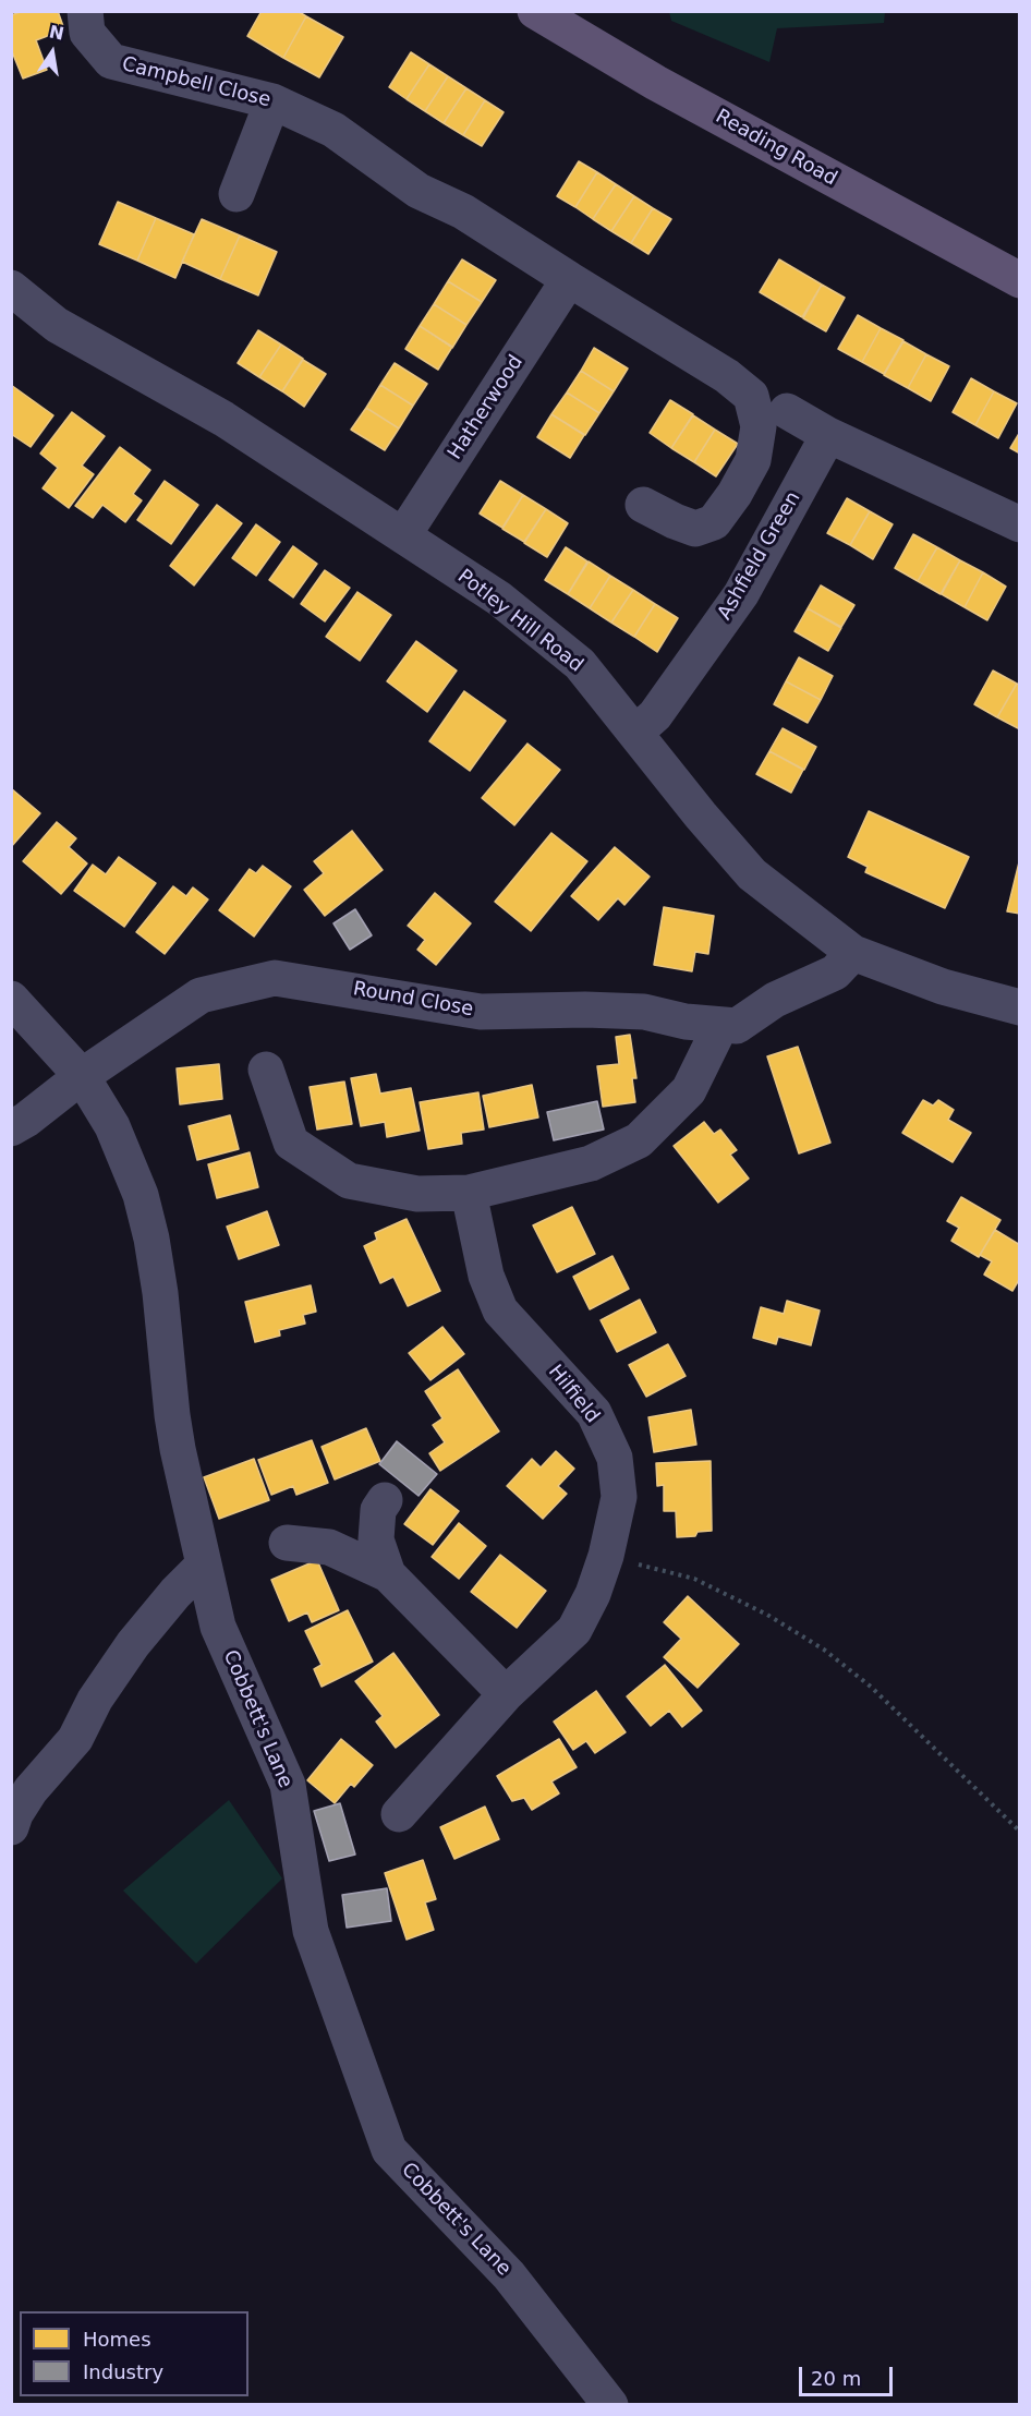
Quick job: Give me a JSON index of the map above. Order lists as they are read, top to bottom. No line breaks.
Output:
{"streets":{"main road":["Reading Road"],"street":["Campbell Close","Hatherwood","Ashfield Green","Potley Hill Road","Round Close","Hilfield","Cobbett's Lane"]},"crossings":[["Campbell Close","Hatherwood"],["Hatherwood","Potley Hill Road"],["Ashfield Green","Potley Hill Road"],["Potley Hill Road","Round Close"],["Round Close","Cobbett's Lane"]],"legend":["Homes","Industry"],"scale_bar":"20 m","north":"top"}
